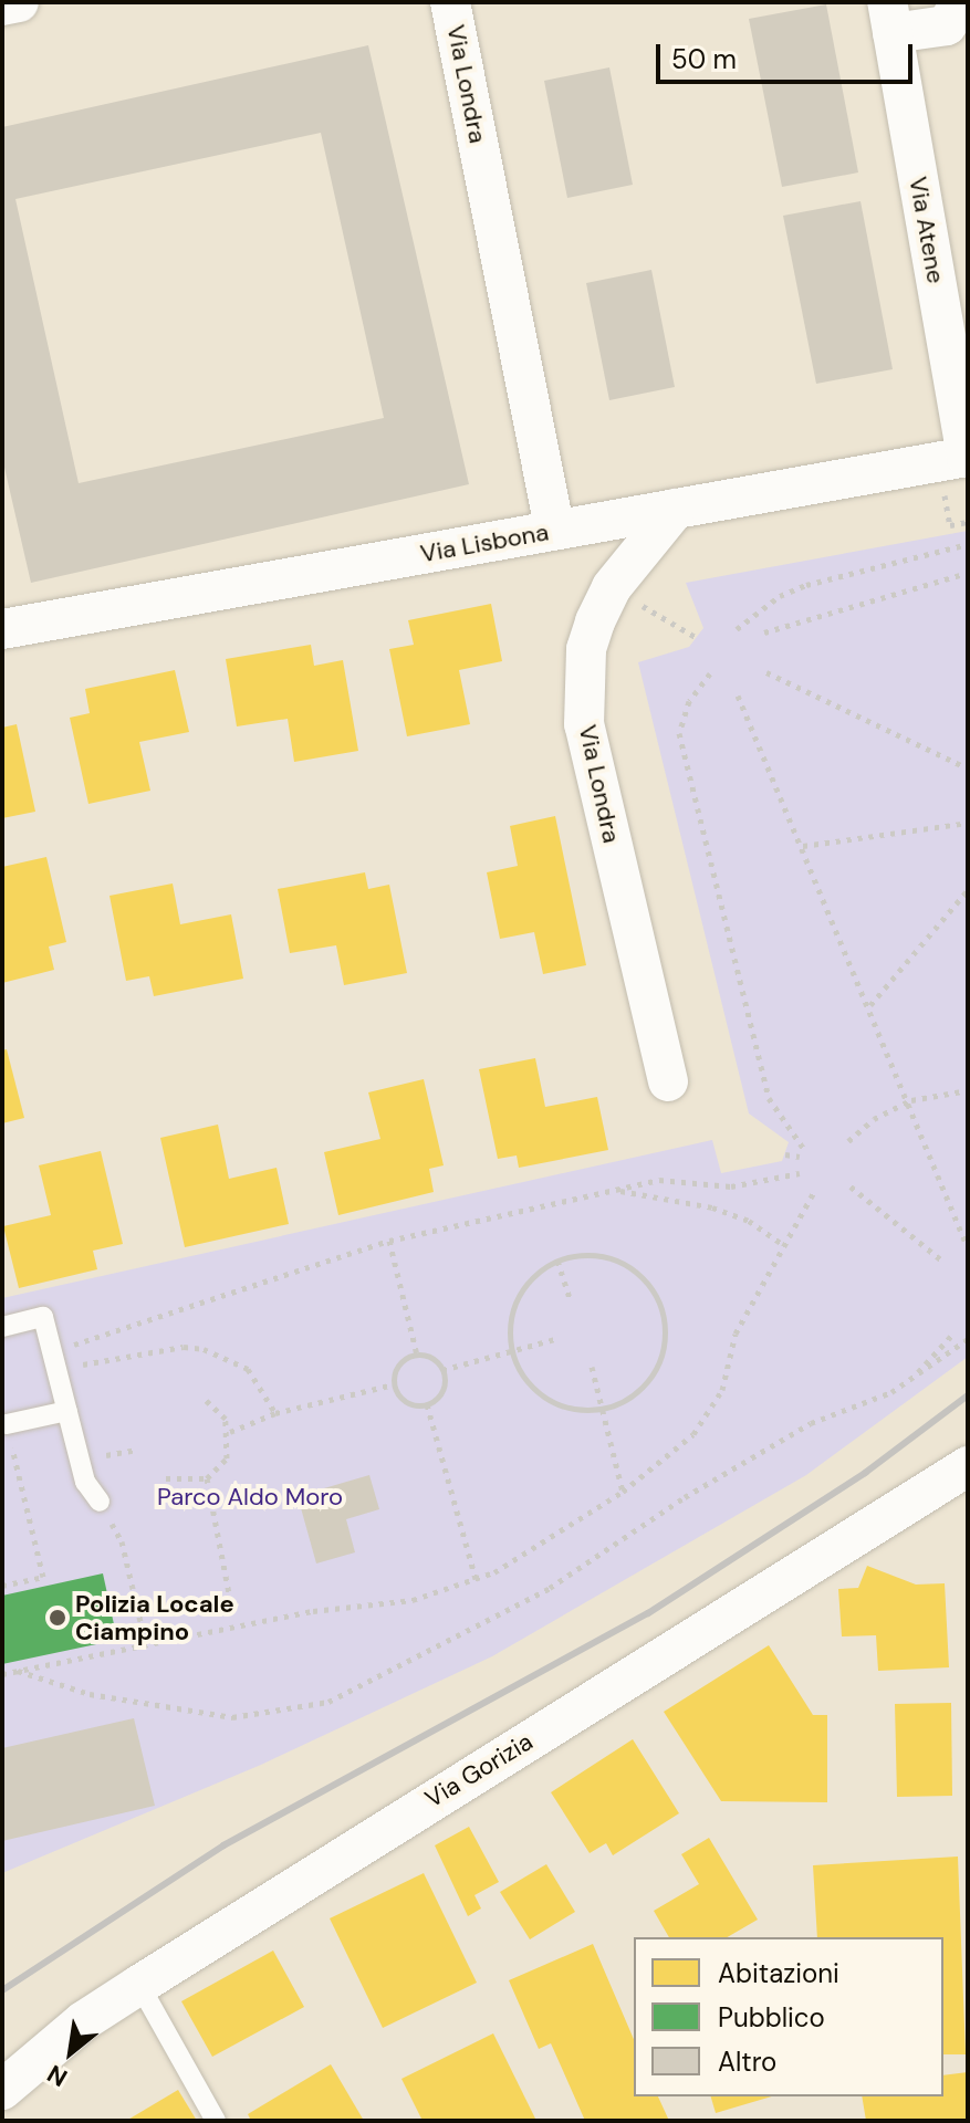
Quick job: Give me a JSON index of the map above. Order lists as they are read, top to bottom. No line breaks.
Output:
{"streets":{"street":["Via Londra","Via Atene","Via Lisbona","Via Gorizia"]},"crossings":[["Via Londra","Via Lisbona"],["Via Atene","Via Lisbona"]],"parks":["Parco Aldo Moro"],"places":["Polizia Locale Ciampino"],"legend":["Abitazioni","Pubblico","Altro"],"scale_bar":"50 m","north":"bottom left"}
